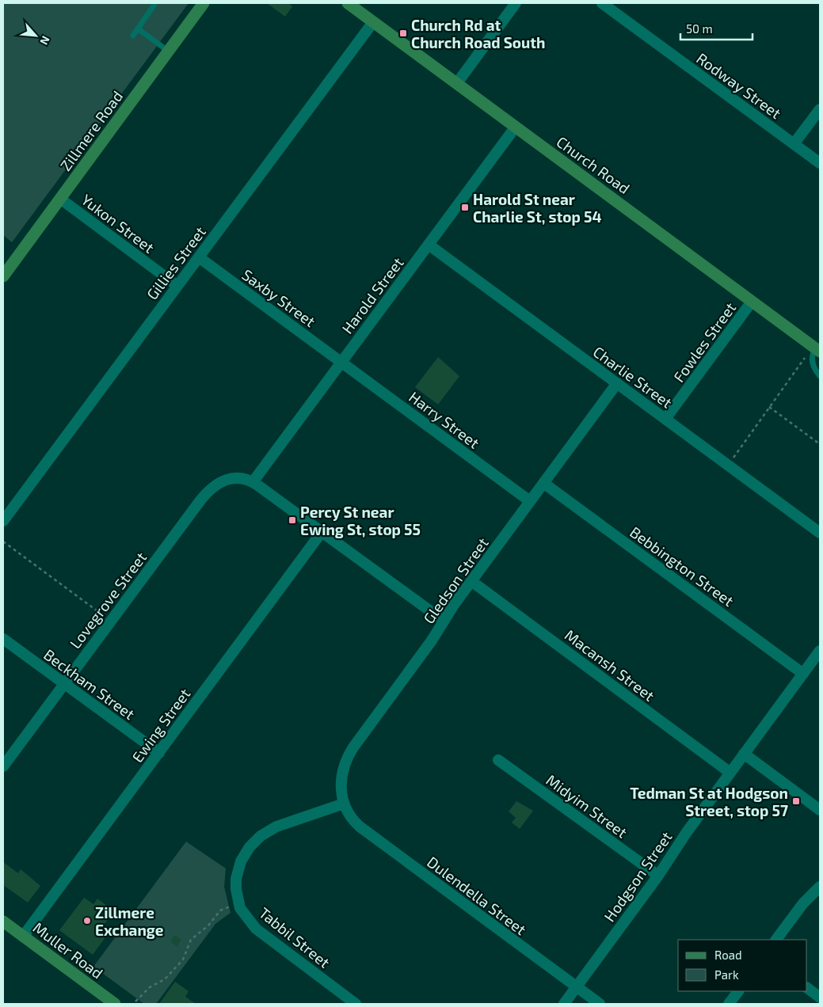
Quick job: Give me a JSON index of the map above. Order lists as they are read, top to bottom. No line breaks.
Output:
{"streets":{"street":["Rodway Street","Zillmere Road","Church Road","Yukon Street","Gillies Street","Harold Street","Saxby Street","Fowles Street","Charlie Street","Harry Street","Bebbington Street","Gledson Street","Lovegrove Street","Macansh Street","Beckham Street","Ewing Street","Midyim Street","Hodgson Street","Dulendella Street","Tabbil Street","Muller Road"]},"crossings":[["Zillmere Road","Yukon Street"],["Church Road","Gillies Street"],["Church Road","Harold Street"],["Church Road","Fowles Street"],["Yukon Street","Gillies Street"],["Gillies Street","Saxby Street"],["Harold Street","Saxby Street"],["Harold Street","Charlie Street"],["Harold Street","Harry Street"],["Harold Street","Lovegrove Street"],["Saxby Street","Harry Street"],["Fowles Street","Charlie Street"],["Charlie Street","Gledson Street"],["Harry Street","Gledson Street"],["Bebbington Street","Gledson Street"],["Bebbington Street","Hodgson Street"],["Gledson Street","Macansh Street"],["Gledson Street","Dulendella Street"],["Gledson Street","Tabbil Street"],["Lovegrove Street","Beckham Street"],["Macansh Street","Hodgson Street"],["Beckham Street","Ewing Street"],["Ewing Street","Muller Road"],["Midyim Street","Hodgson Street"],["Hodgson Street","Dulendella Street"],["Dulendella Street","Tabbil Street"]],"places":{"transit":["Church Rd at Church Road South","Harold St near Charlie St, stop 54","Percy St near Ewing St, stop 55","Tedman St at Hodgson Street, stop 57"],"other":["Zillmere Exchange"]},"legend":["Road","Park"],"scale_bar":"50 m","north":"bottom right"}
